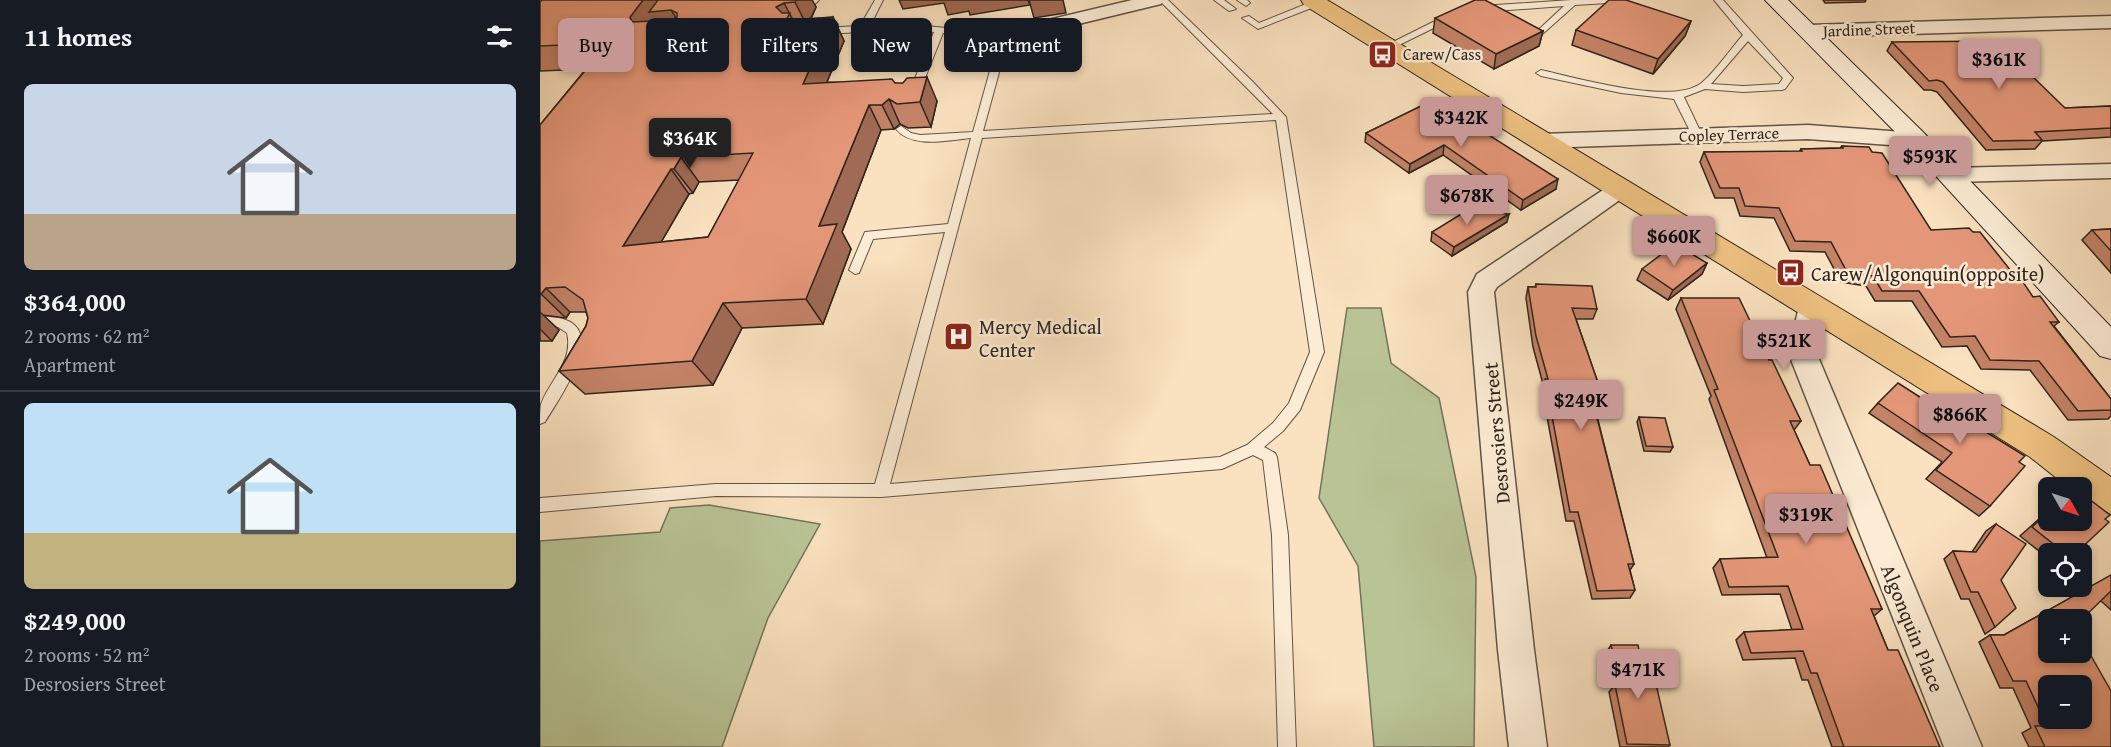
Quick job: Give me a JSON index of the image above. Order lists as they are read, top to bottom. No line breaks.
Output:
{"streets":{"street":["Jardine Street","Copley Terrace","Desrosiers Street","Algonquin Place"]},"places":{"bus stop":["Carew/Cass","Carew/Algonquin(opposite)"],"hospital":["Mercy Medical Center"]},"north":"bottom right","page":{"heading":"11 homes","chip":["Buy","Rent","Filters","New","Apartment"],"price":["$361K","$342K","$364K","$593K","$678K","$660K","$521K","$249K","$866K","$319K","$471K"],"list":[{"name":"$364,000","note":"2 rooms · 62 m² · Apartment"},{"name":"$249,000","note":"2 rooms · 52 m² · Desrosiers Street"}],"map_buttons":["+","−"]}}
